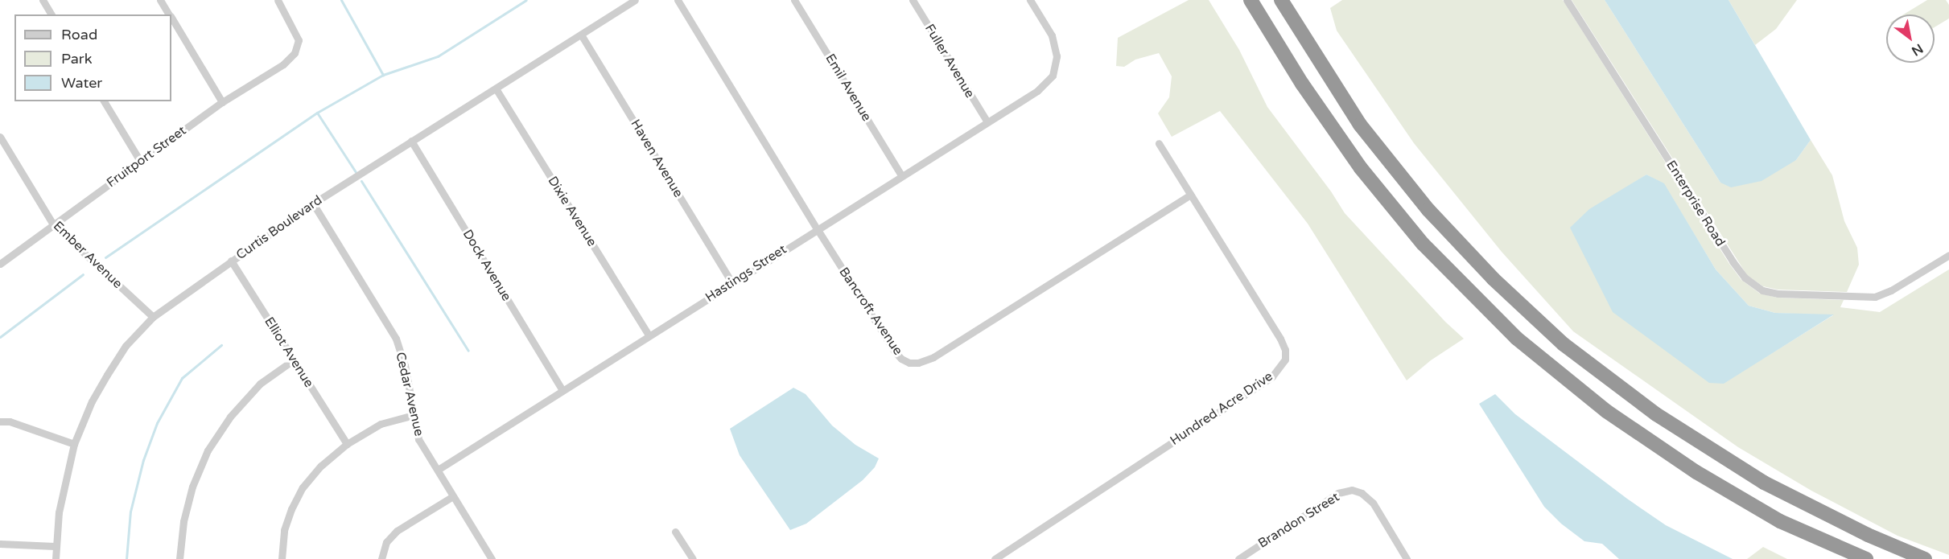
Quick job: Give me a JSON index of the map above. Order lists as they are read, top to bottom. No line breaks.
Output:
{"streets":{"street":["Fuller Avenue","Emil Avenue","Fruitport Street","Haven Avenue","Enterprise Road","Dixie Avenue","Curtis Boulevard","Ember Avenue","Dock Avenue","Hastings Street","Bancroft Avenue","Elliot Avenue","Cedar Avenue","Hundred Acre Drive","Brandon Street"]},"crossings":[["Fuller Avenue","Hastings Street"],["Emil Avenue","Hastings Street"],["Fruitport Street","Ember Avenue"],["Haven Avenue","Curtis Boulevard"],["Haven Avenue","Hastings Street"],["Dixie Avenue","Curtis Boulevard"],["Dixie Avenue","Hastings Street"],["Curtis Boulevard","Ember Avenue"],["Curtis Boulevard","Dock Avenue"],["Curtis Boulevard","Elliot Avenue"],["Curtis Boulevard","Cedar Avenue"],["Dock Avenue","Hastings Street"],["Hastings Street","Bancroft Avenue"],["Hastings Street","Cedar Avenue"],["Bancroft Avenue","Hundred Acre Drive"]],"legend":["Road","Park","Water"],"north":"bottom right"}
